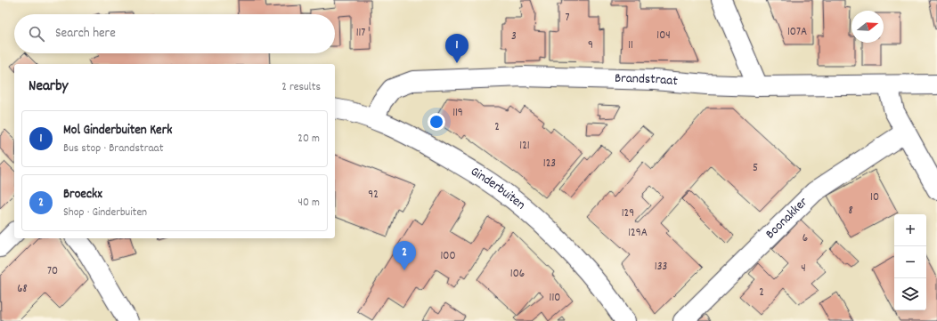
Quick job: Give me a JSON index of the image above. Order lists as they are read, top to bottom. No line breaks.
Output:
{"streets":{"street":["Brandstraat","Ginderbuiten","Boonakker"]},"crossings":[["Brandstraat","Ginderbuiten"]],"house_numbers":["7","107A","117","104","3","9","11","119","2","121","123","5","92","10","8","129","129A","6","100","133","4","70","106","68","2","110"],"north":"right","page":{"search":"Search here","pins":["1","2"],"heading":["Nearby","2 results"],"list":[{"mark":"1","name":"Mol Ginderbuiten Kerk","note":"Bus stop · Brandstraat","value":"20 m"},{"mark":"2","name":"Broeckx","note":"Shop · Ginderbuiten","value":"40 m"}],"map_buttons":["+","−"]}}
